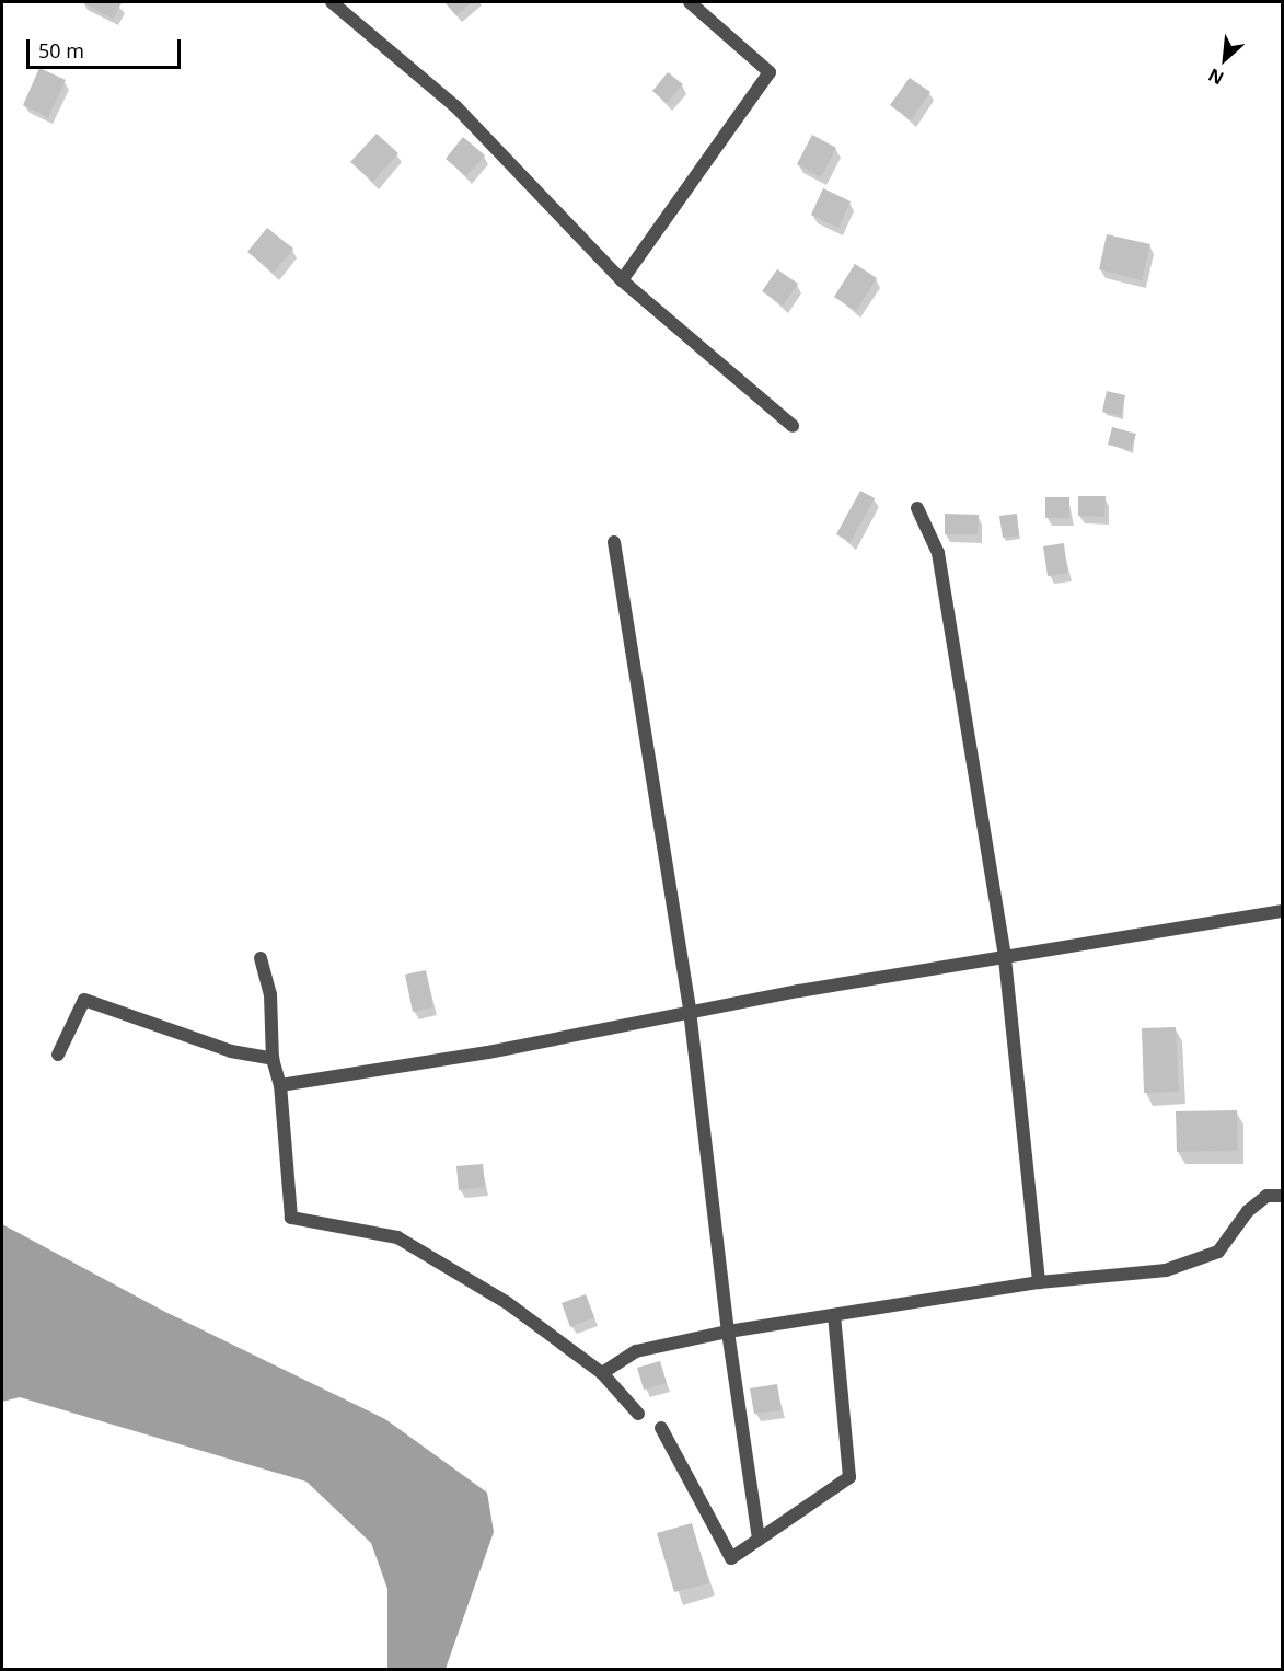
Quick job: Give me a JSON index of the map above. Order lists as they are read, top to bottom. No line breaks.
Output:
{"scale_bar":"50 m","north":"bottom left"}
